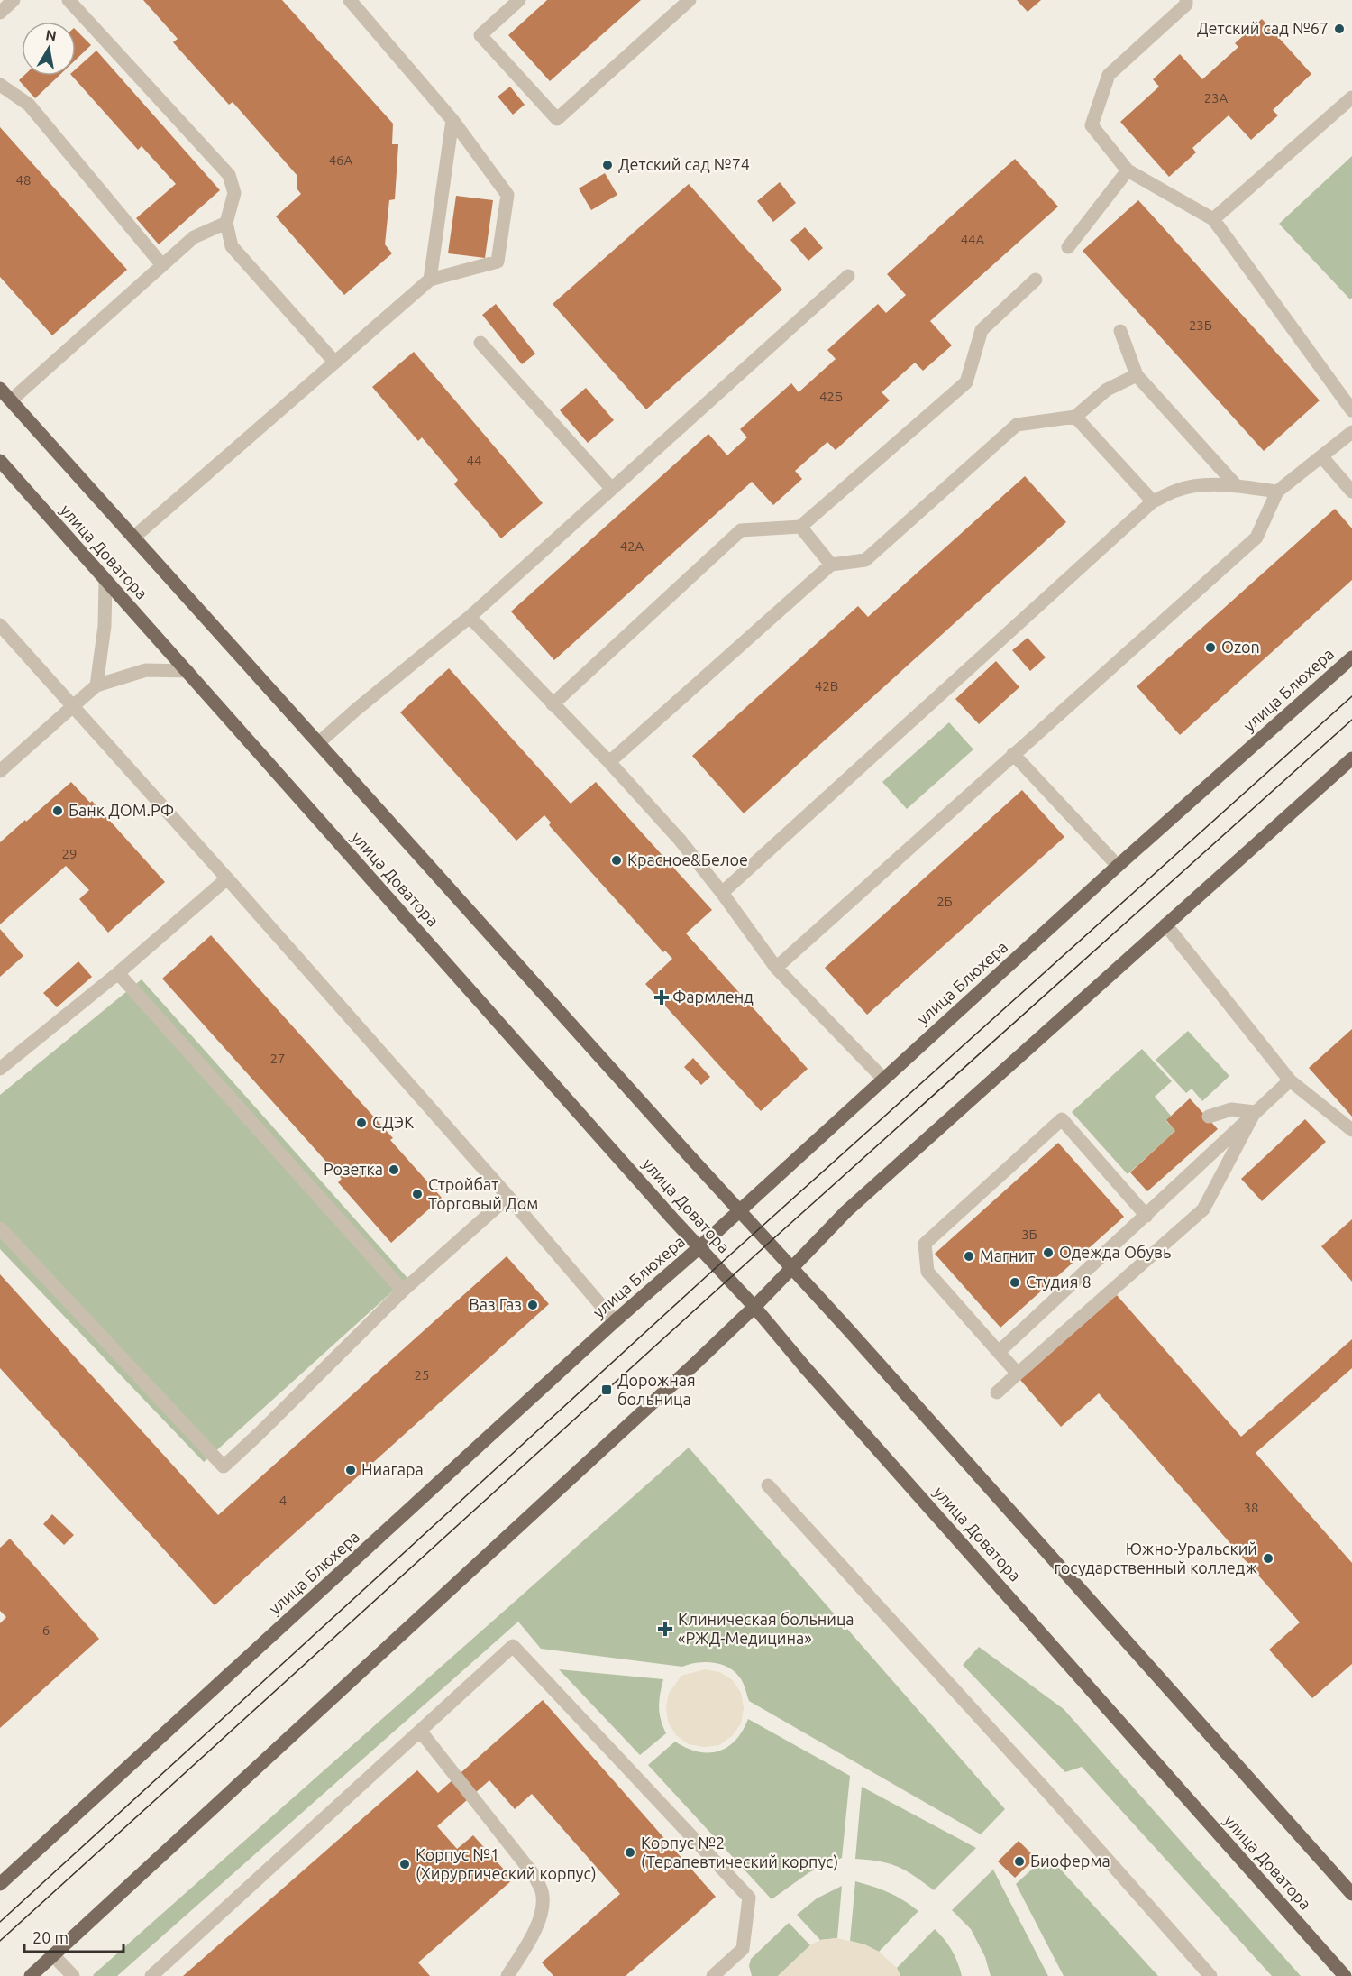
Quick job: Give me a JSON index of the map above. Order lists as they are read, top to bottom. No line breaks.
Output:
{"streets":{"main road":["улица Доватора","улица Блюхера"]},"crossings":[["улица Доватора","улица Блюхера"]],"places":{"other":["Детский сад №67","Детский сад №74","Ozon","Банк ДОМ.РФ","Красное&Белое","СДЭК","Розетка","Стройбат Торговый Дом","Одежда Обувь","Магнит","Студия 8","Ваз Газ","Ниагара","Южно-Уральский государственный колледж","Корпус №2 (Терапевтический корпус)","Биоферма","Корпус №1 (Хирургический корпус)"],"health":["Фармленд","Клиническая больница «РЖД-Медицина»"],"transit":["Дорожная больница"]},"house_numbers":["23А","46А","48","44А","23Б","42Б","44","42А","42В","29","2Б","27","3Б","25","4","38","6"],"scale_bar":"20 m","north":"top"}
